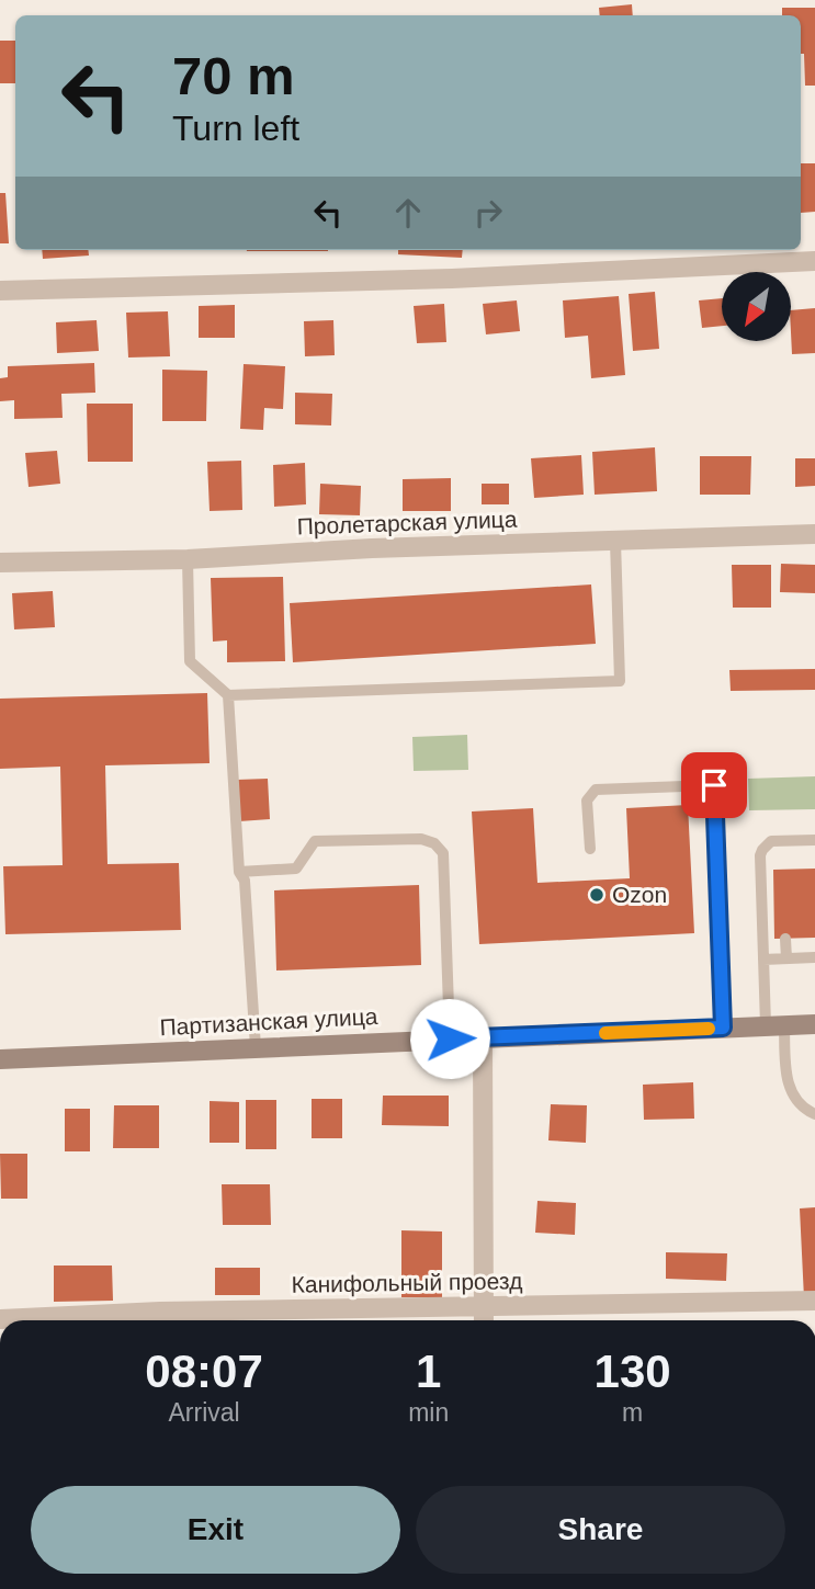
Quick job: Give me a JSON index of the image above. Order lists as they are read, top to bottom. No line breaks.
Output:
{"streets":{"main road":["Партизанская улица"],"street":["Пролетарская улица","Канифольный проезд"]},"places":["Ozon"],"north":"bottom left","page":{"turn":["70 m","Turn left"],"eta":["08:07","Arrival","1","min","130","m"],"buttons":["Exit","Share"]}}
